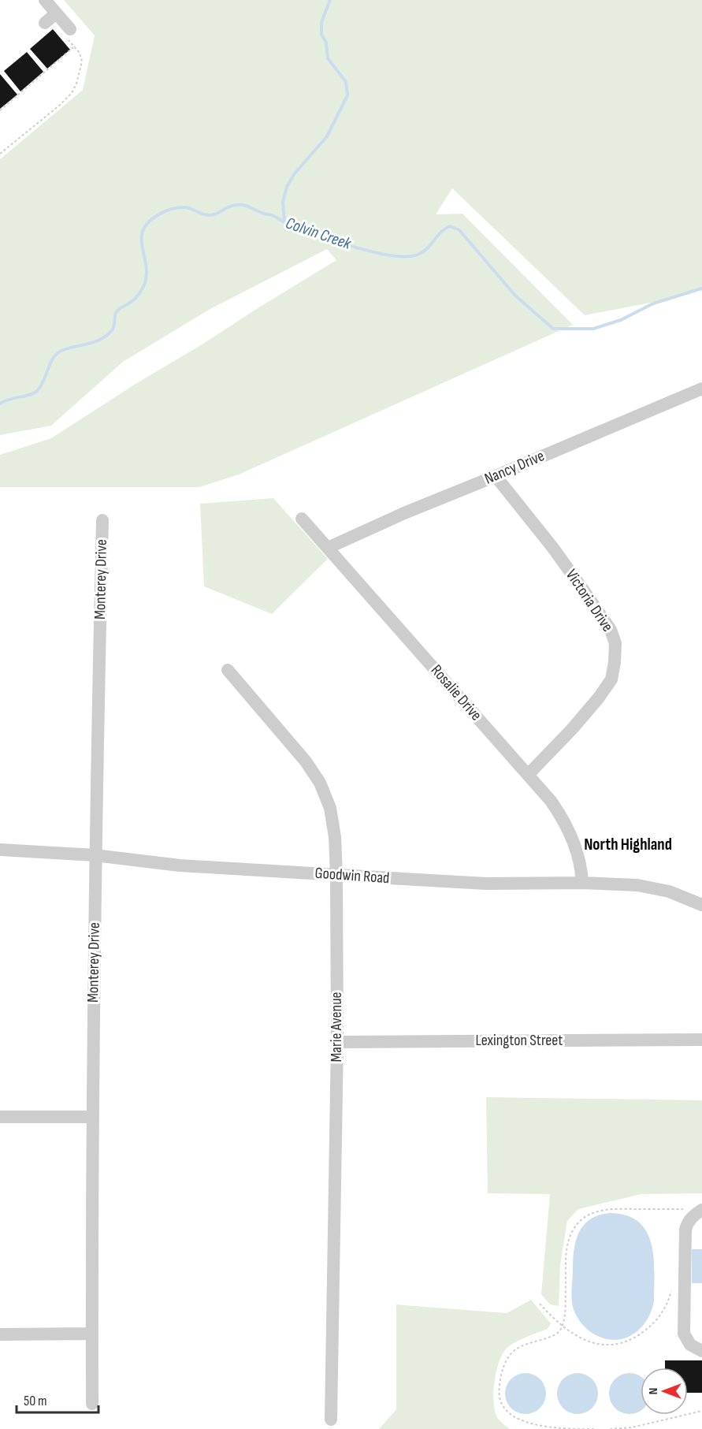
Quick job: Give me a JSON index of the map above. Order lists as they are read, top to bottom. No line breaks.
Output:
{"streets":{"street":["Nancy Drive","Monterey Drive","Victoria Drive","Rosalie Drive","Goodwin Road","Marie Avenue","Lexington Street"]},"crossings":[["Nancy Drive","Victoria Drive"],["Nancy Drive","Rosalie Drive"],["Monterey Drive","Goodwin Road"],["Victoria Drive","Rosalie Drive"],["Rosalie Drive","Goodwin Road"],["Goodwin Road","Marie Avenue"],["Marie Avenue","Lexington Street"]],"districts":["North Highland"],"water":["Colvin Creek"],"scale_bar":"50 m","north":"left"}
